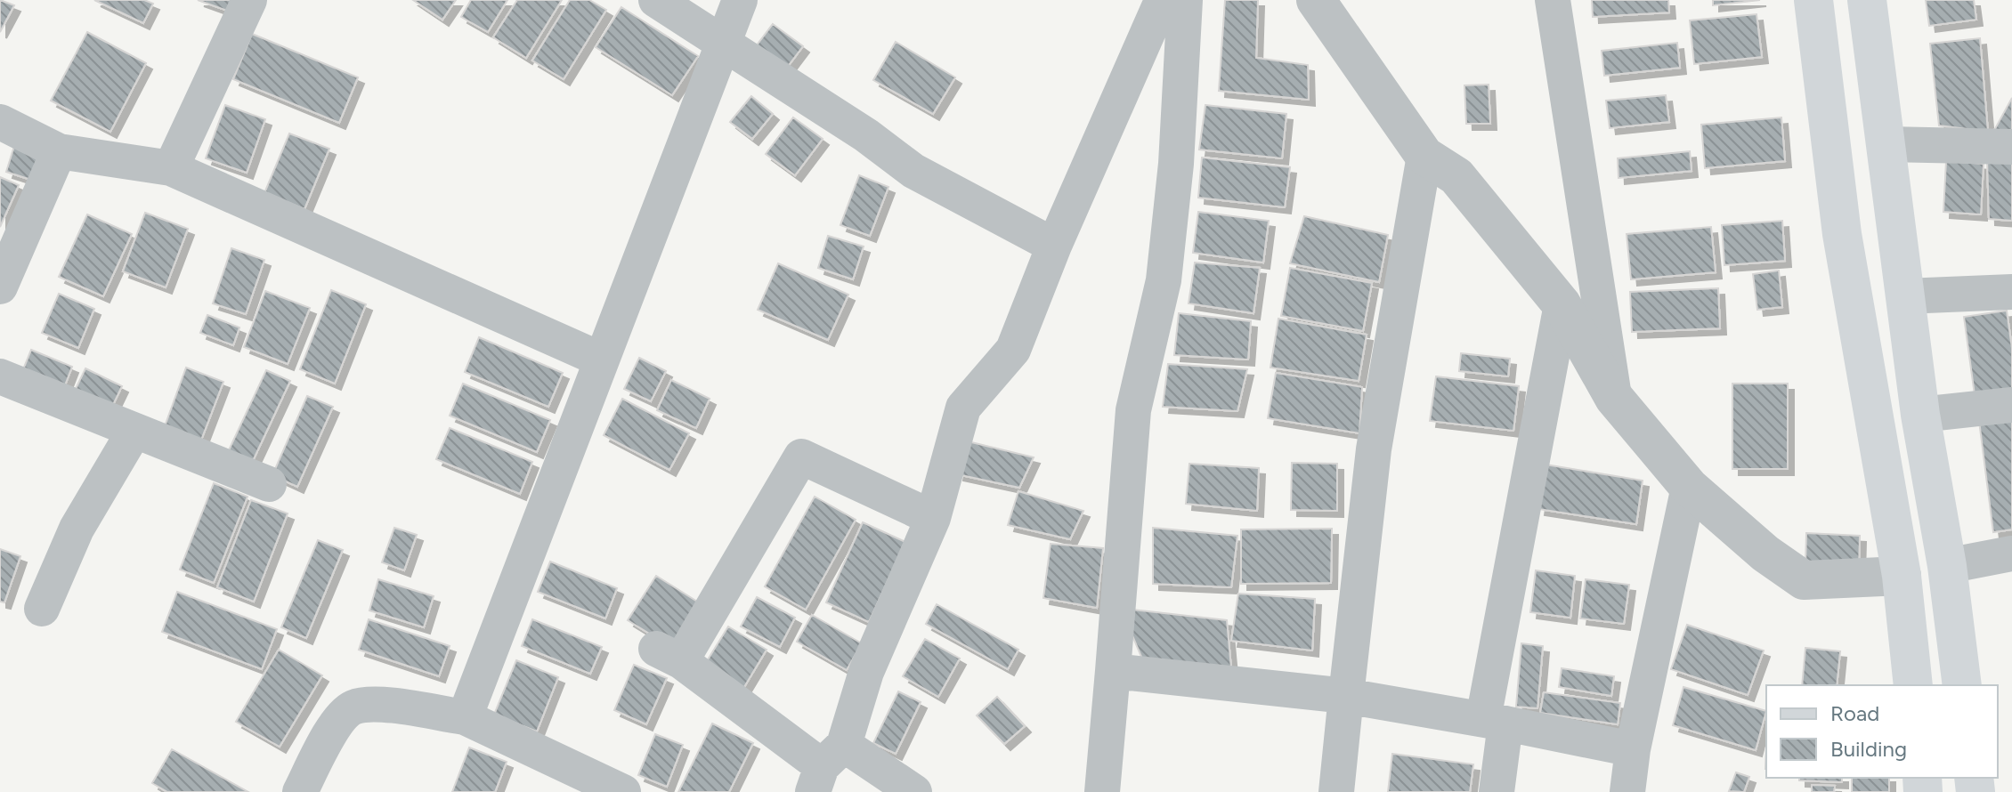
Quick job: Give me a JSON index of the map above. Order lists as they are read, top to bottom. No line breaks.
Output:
{"legend":["Road","Building"]}
